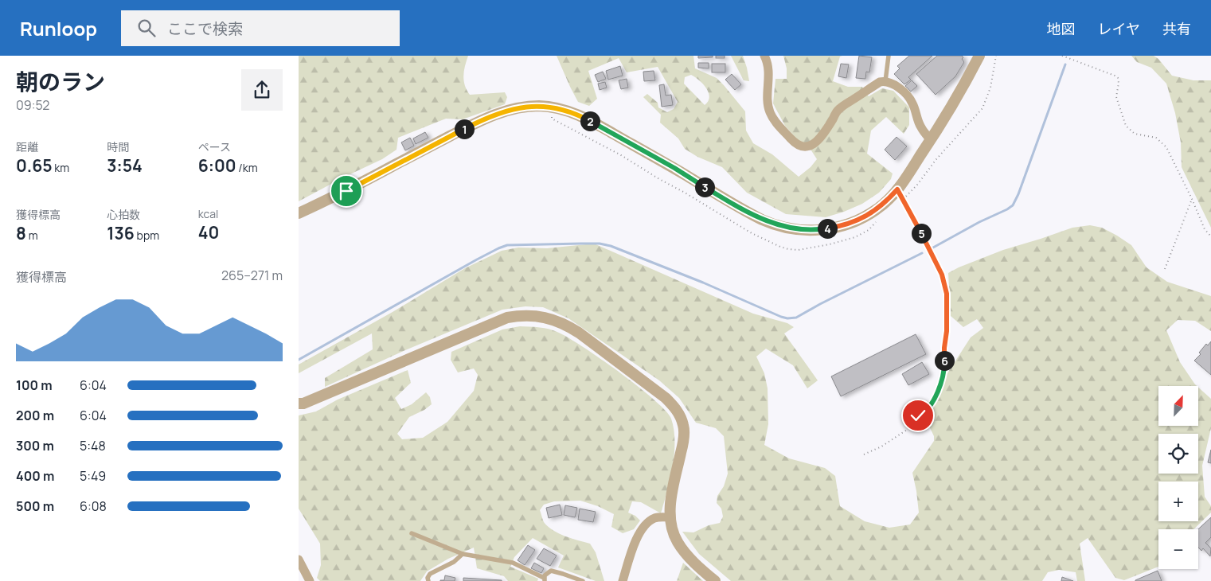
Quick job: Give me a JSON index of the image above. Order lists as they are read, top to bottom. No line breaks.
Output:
{"north":"top right","page":{"header":"Runloop","search":"ここで検索","nav":["地図","レイヤ","共有"],"heading":["朝のラン","09:52"],"pins":["2","1","3","4","5","6"],"stats":[["距離","0.65 km"],["時間","3:54"],["ペース","6:00 /km"],["獲得標高","8 m"],["心拍数","136 bpm"],["kcal","40"]],"chart":["獲得標高","265–271 m"],"list":[{"name":"100 m","note":"6:04"},{"name":"200 m","note":"6:04"},{"name":"300 m","note":"5:48"},{"name":"400 m","note":"5:49"},{"name":"500 m","note":"6:08"}],"map_buttons":["+","−"]}}
